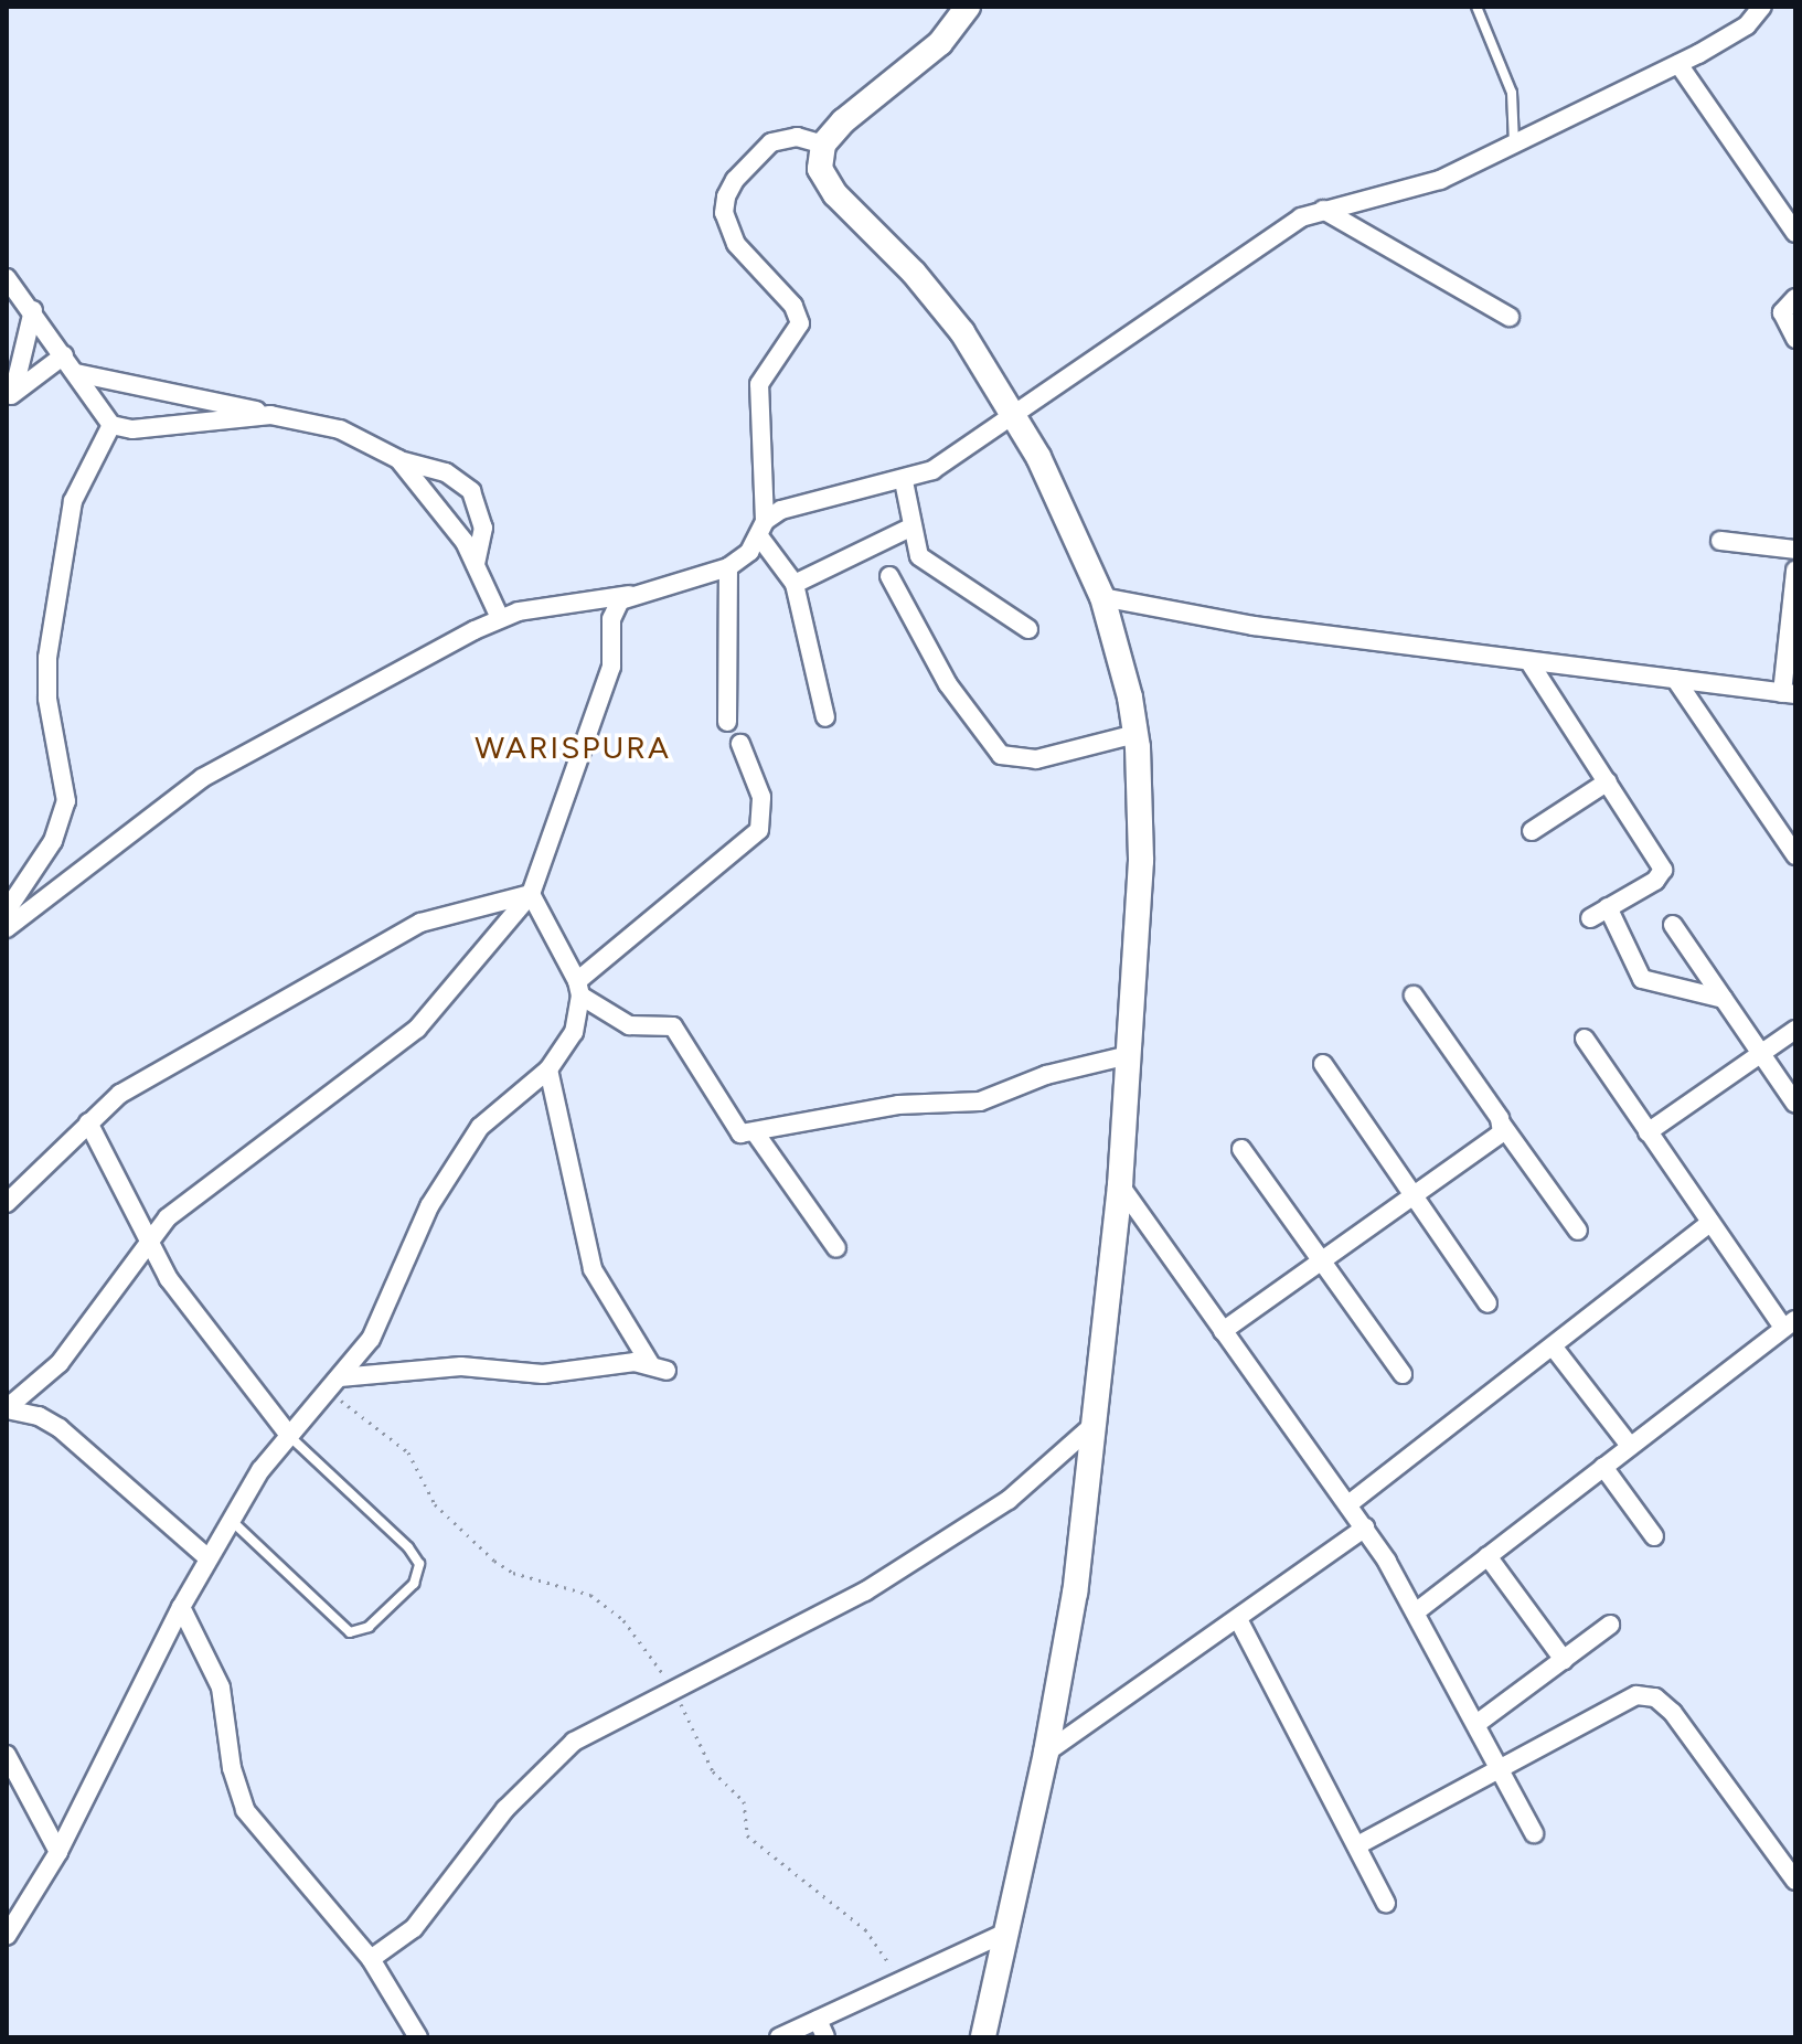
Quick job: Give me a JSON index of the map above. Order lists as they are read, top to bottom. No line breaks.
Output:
{"districts":["WARISPURA"]}
